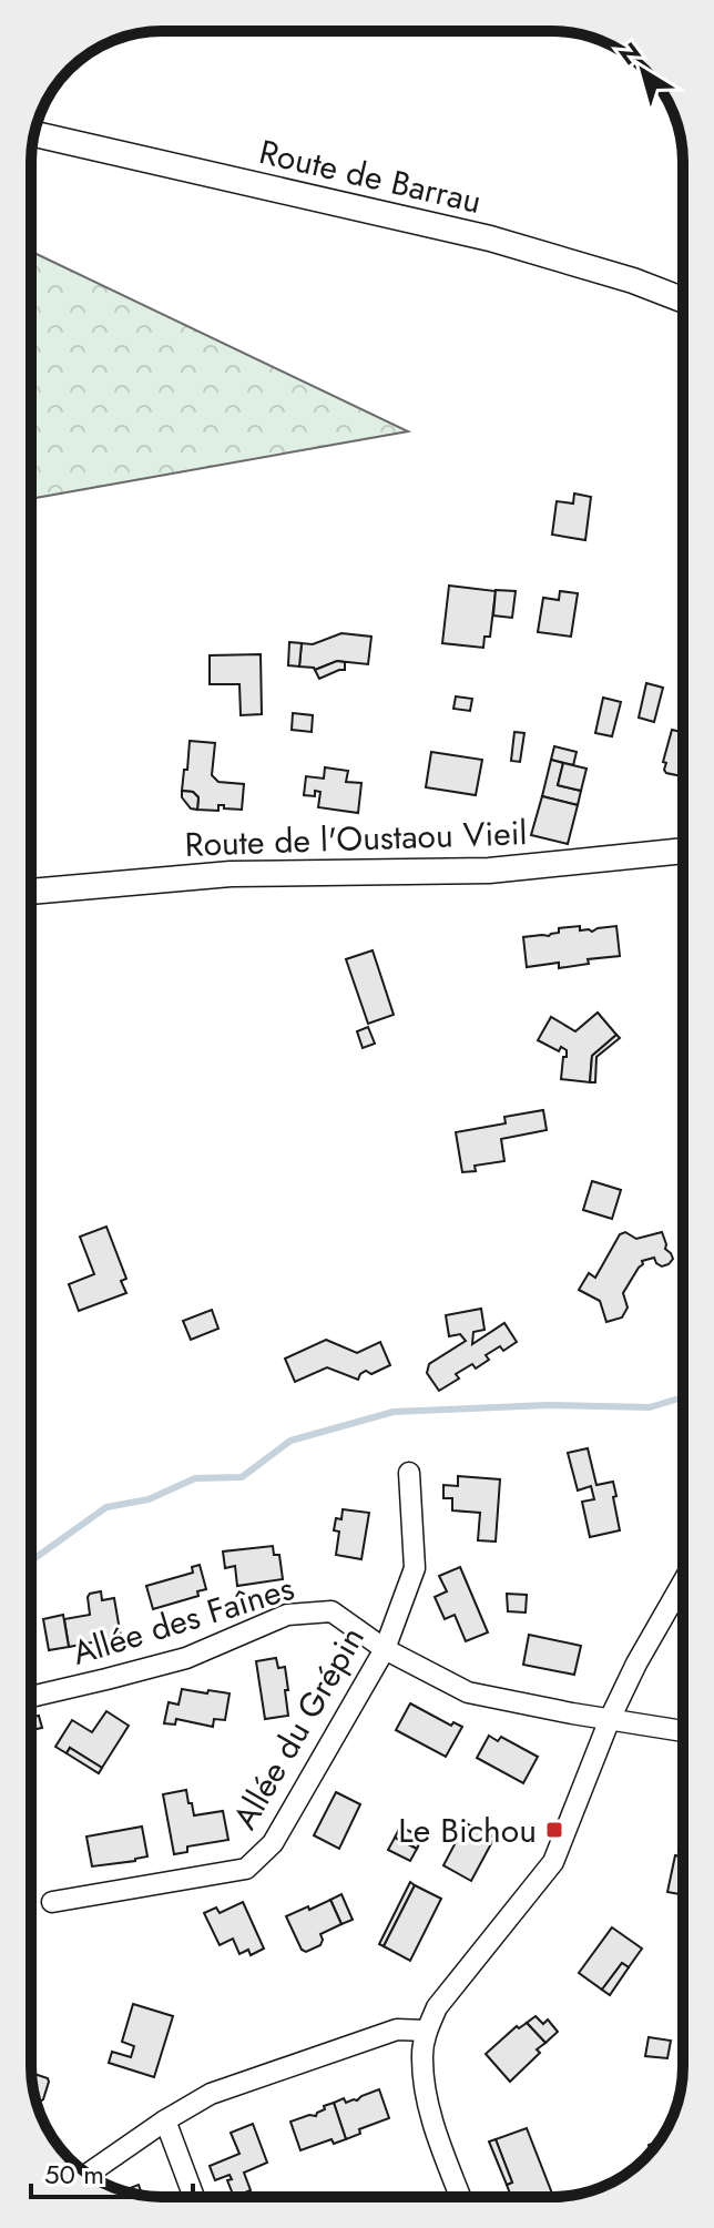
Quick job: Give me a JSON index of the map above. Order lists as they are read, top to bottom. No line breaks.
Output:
{"streets":{"street":["Route de Barrau","Route de l'Oustaou Vieil","Allée des Faînes","Allée du Grépin"]},"crossings":[["Allée des Faînes","Allée du Grépin"]],"places":{"transit":["Le Bichou"]},"scale_bar":"50 m","north":"top left"}
